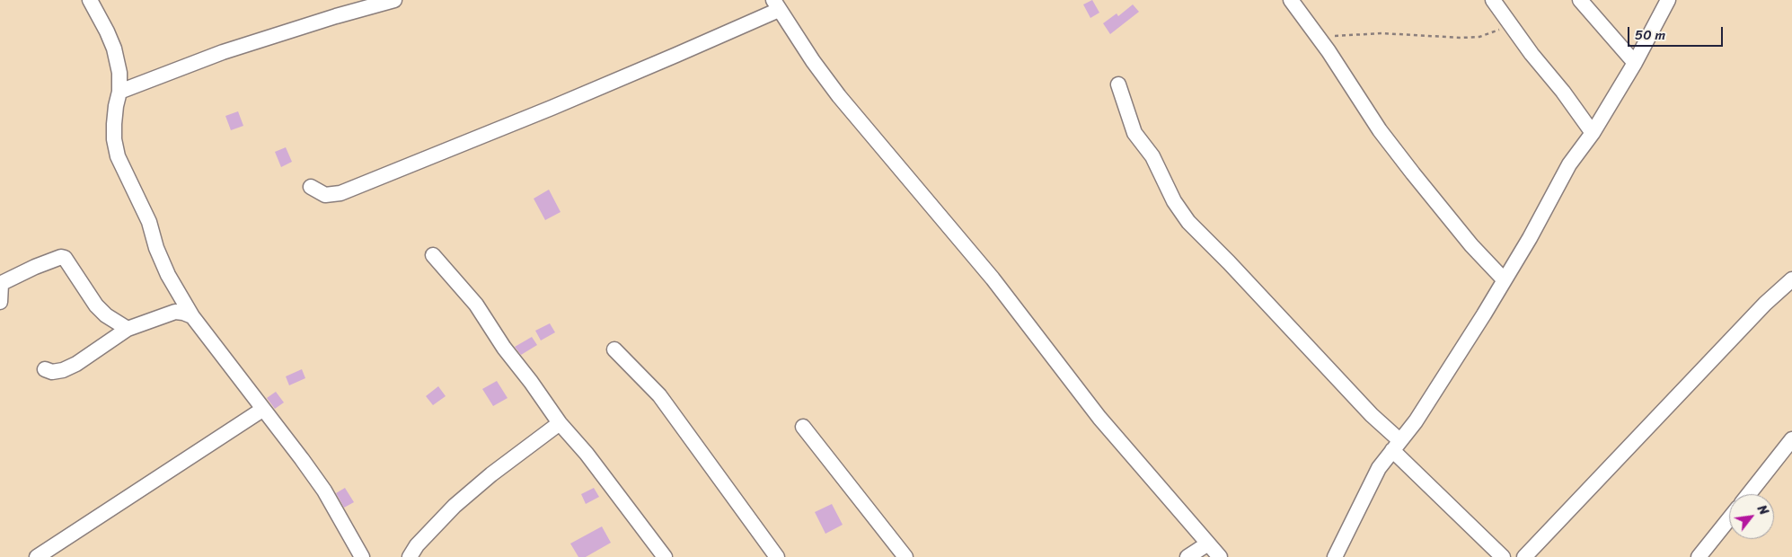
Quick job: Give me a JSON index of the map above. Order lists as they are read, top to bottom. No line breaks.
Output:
{"scale_bar":"50 m","north":"top right"}
